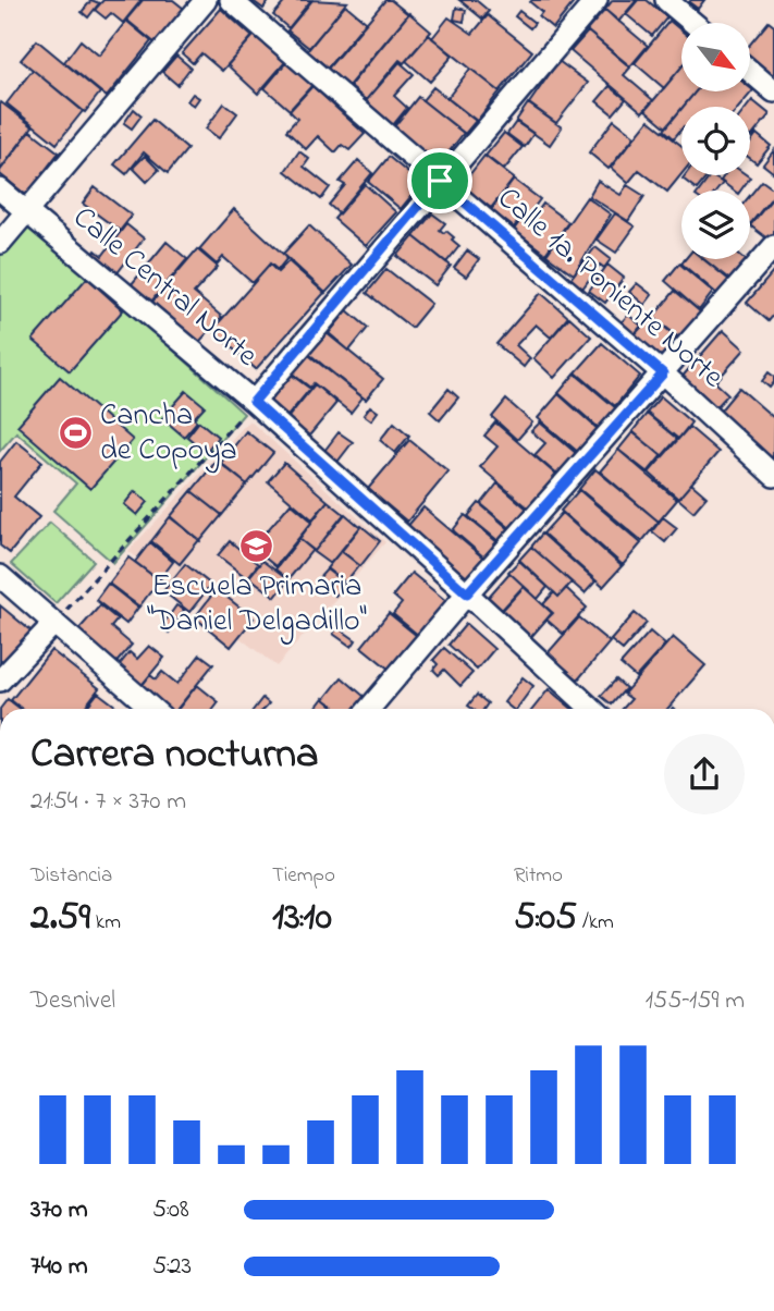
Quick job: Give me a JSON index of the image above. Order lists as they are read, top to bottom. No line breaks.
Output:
{"streets":{"street":["Calle Central Norte","Calle 1a. Poniente Norte"]},"places":{"sports":["Cancha de Copoya"],"school or university":["Escuela Primaria \"Daniel Delgadillo\""]},"north":"bottom right","page":{"heading":["Carrera nocturna","21:54 · 7 × 370 m"],"stats":[["Distancia","2.59 km"],["Tiempo","13:10"],["Ritmo","5:05 /km"]],"chart":["Desnivel","155–159 m"],"list":[{"name":"370 m","note":"5:08"},{"name":"740 m","note":"5:23"}]}}
